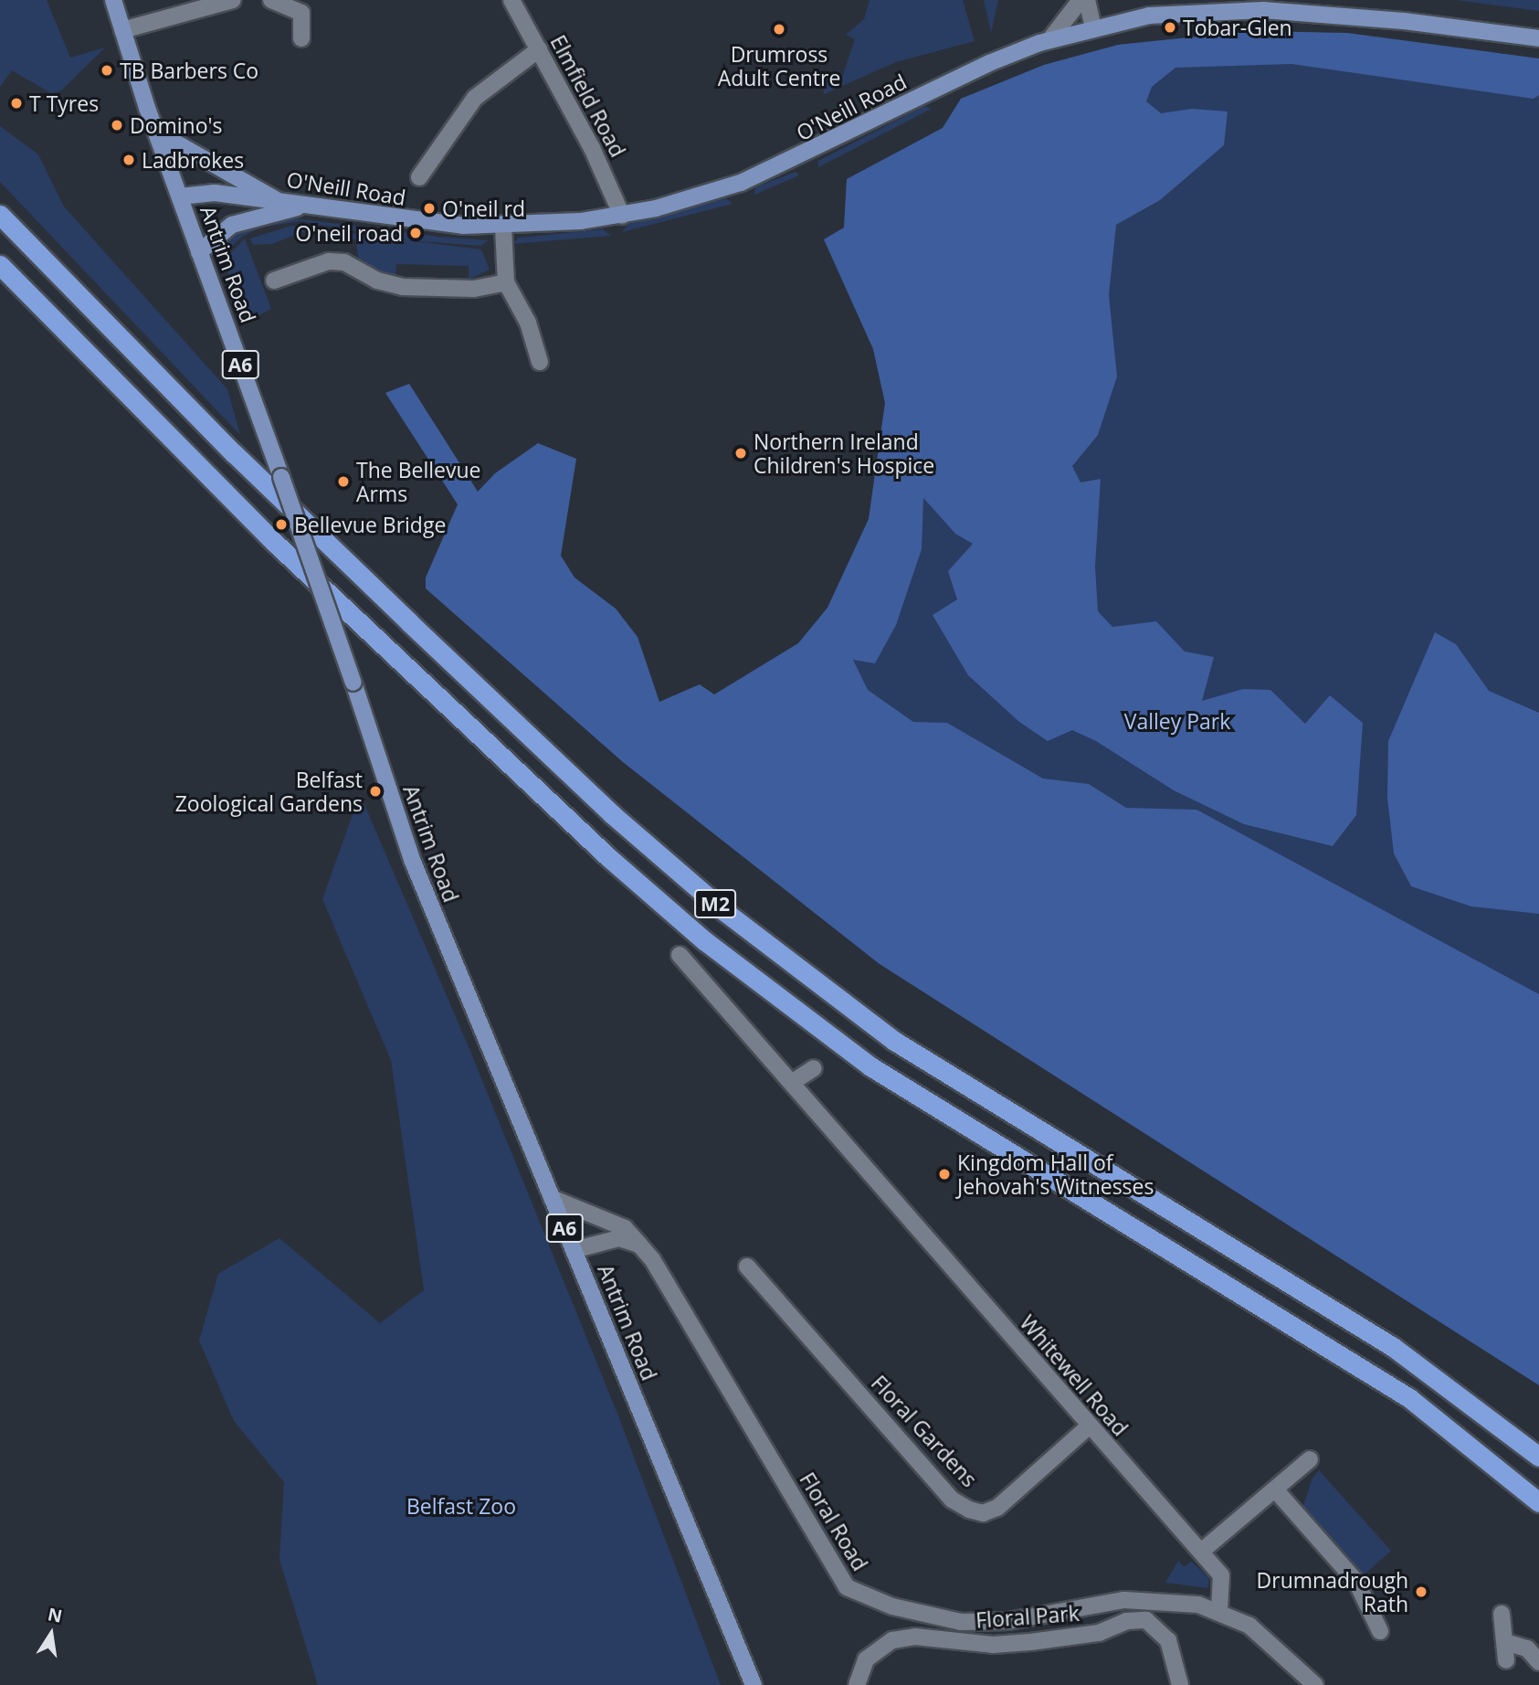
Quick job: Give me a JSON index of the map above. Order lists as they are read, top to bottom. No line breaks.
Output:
{"streets":{"highway":["M2"],"main road":["O'Neill Road","Antrim Road","A6"],"street":["Elmfield Road","Whitewell Road","Floral Gardens","Floral Road","Floral Park"]},"crossings":[["Elmfield Road","O'Neill Road"],["O'Neill Road","Antrim Road"],["Antrim Road","Floral Road"],["Whitewell Road","Floral Gardens"],["Whitewell Road","Floral Road"]],"parks":["Valley Park","Belfast Zoo"],"places":["Tobar-Glen","Drumross Adult Centre","TB Barbers Co","T Tyres","Domino's","Ladbrokes","O'neil rd","O'neil road","Northern Ireland Children's Hospice","The Bellevue Arms","Bellevue Bridge","Belfast Zoological Gardens","Kingdom Hall of Jehovah's Witnesses","Drumnadrough Rath"],"north":"top"}
